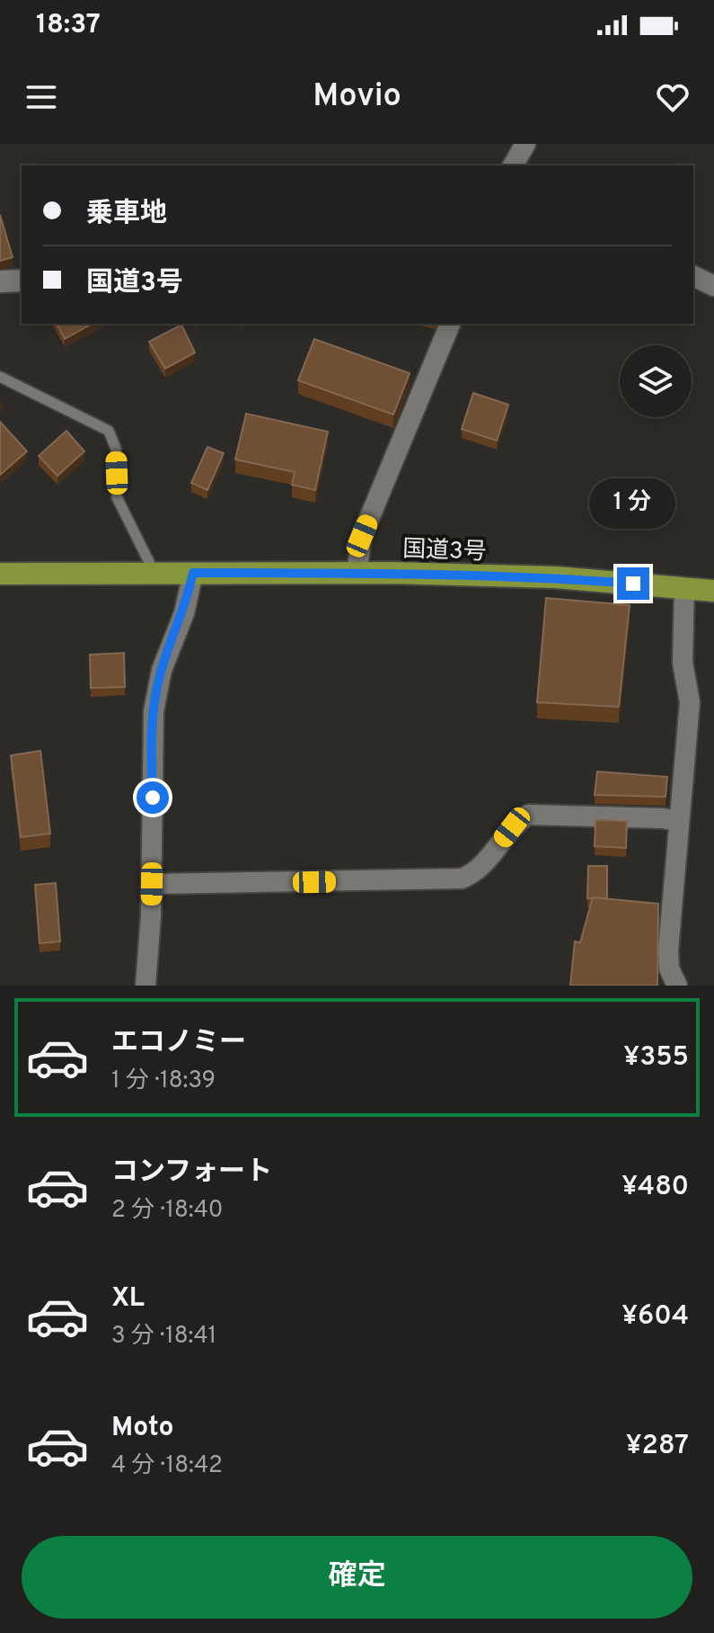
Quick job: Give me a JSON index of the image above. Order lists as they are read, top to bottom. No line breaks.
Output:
{"streets":{"highway":["国道3号"]},"page":{"status":"18:37","header":"Movio","banner":["乗車地","国道3号"],"bubble":"1 分","list":[{"name":"エコノミー","note":"1 分 · 18:39","value":"¥355"},{"name":"コンフォート","note":"2 分 · 18:40","value":"¥480"},{"name":"XL","note":"3 分 · 18:41","value":"¥604"},{"name":"Moto","note":"4 分 · 18:42","value":"¥287"}],"buttons":"確定"}}
